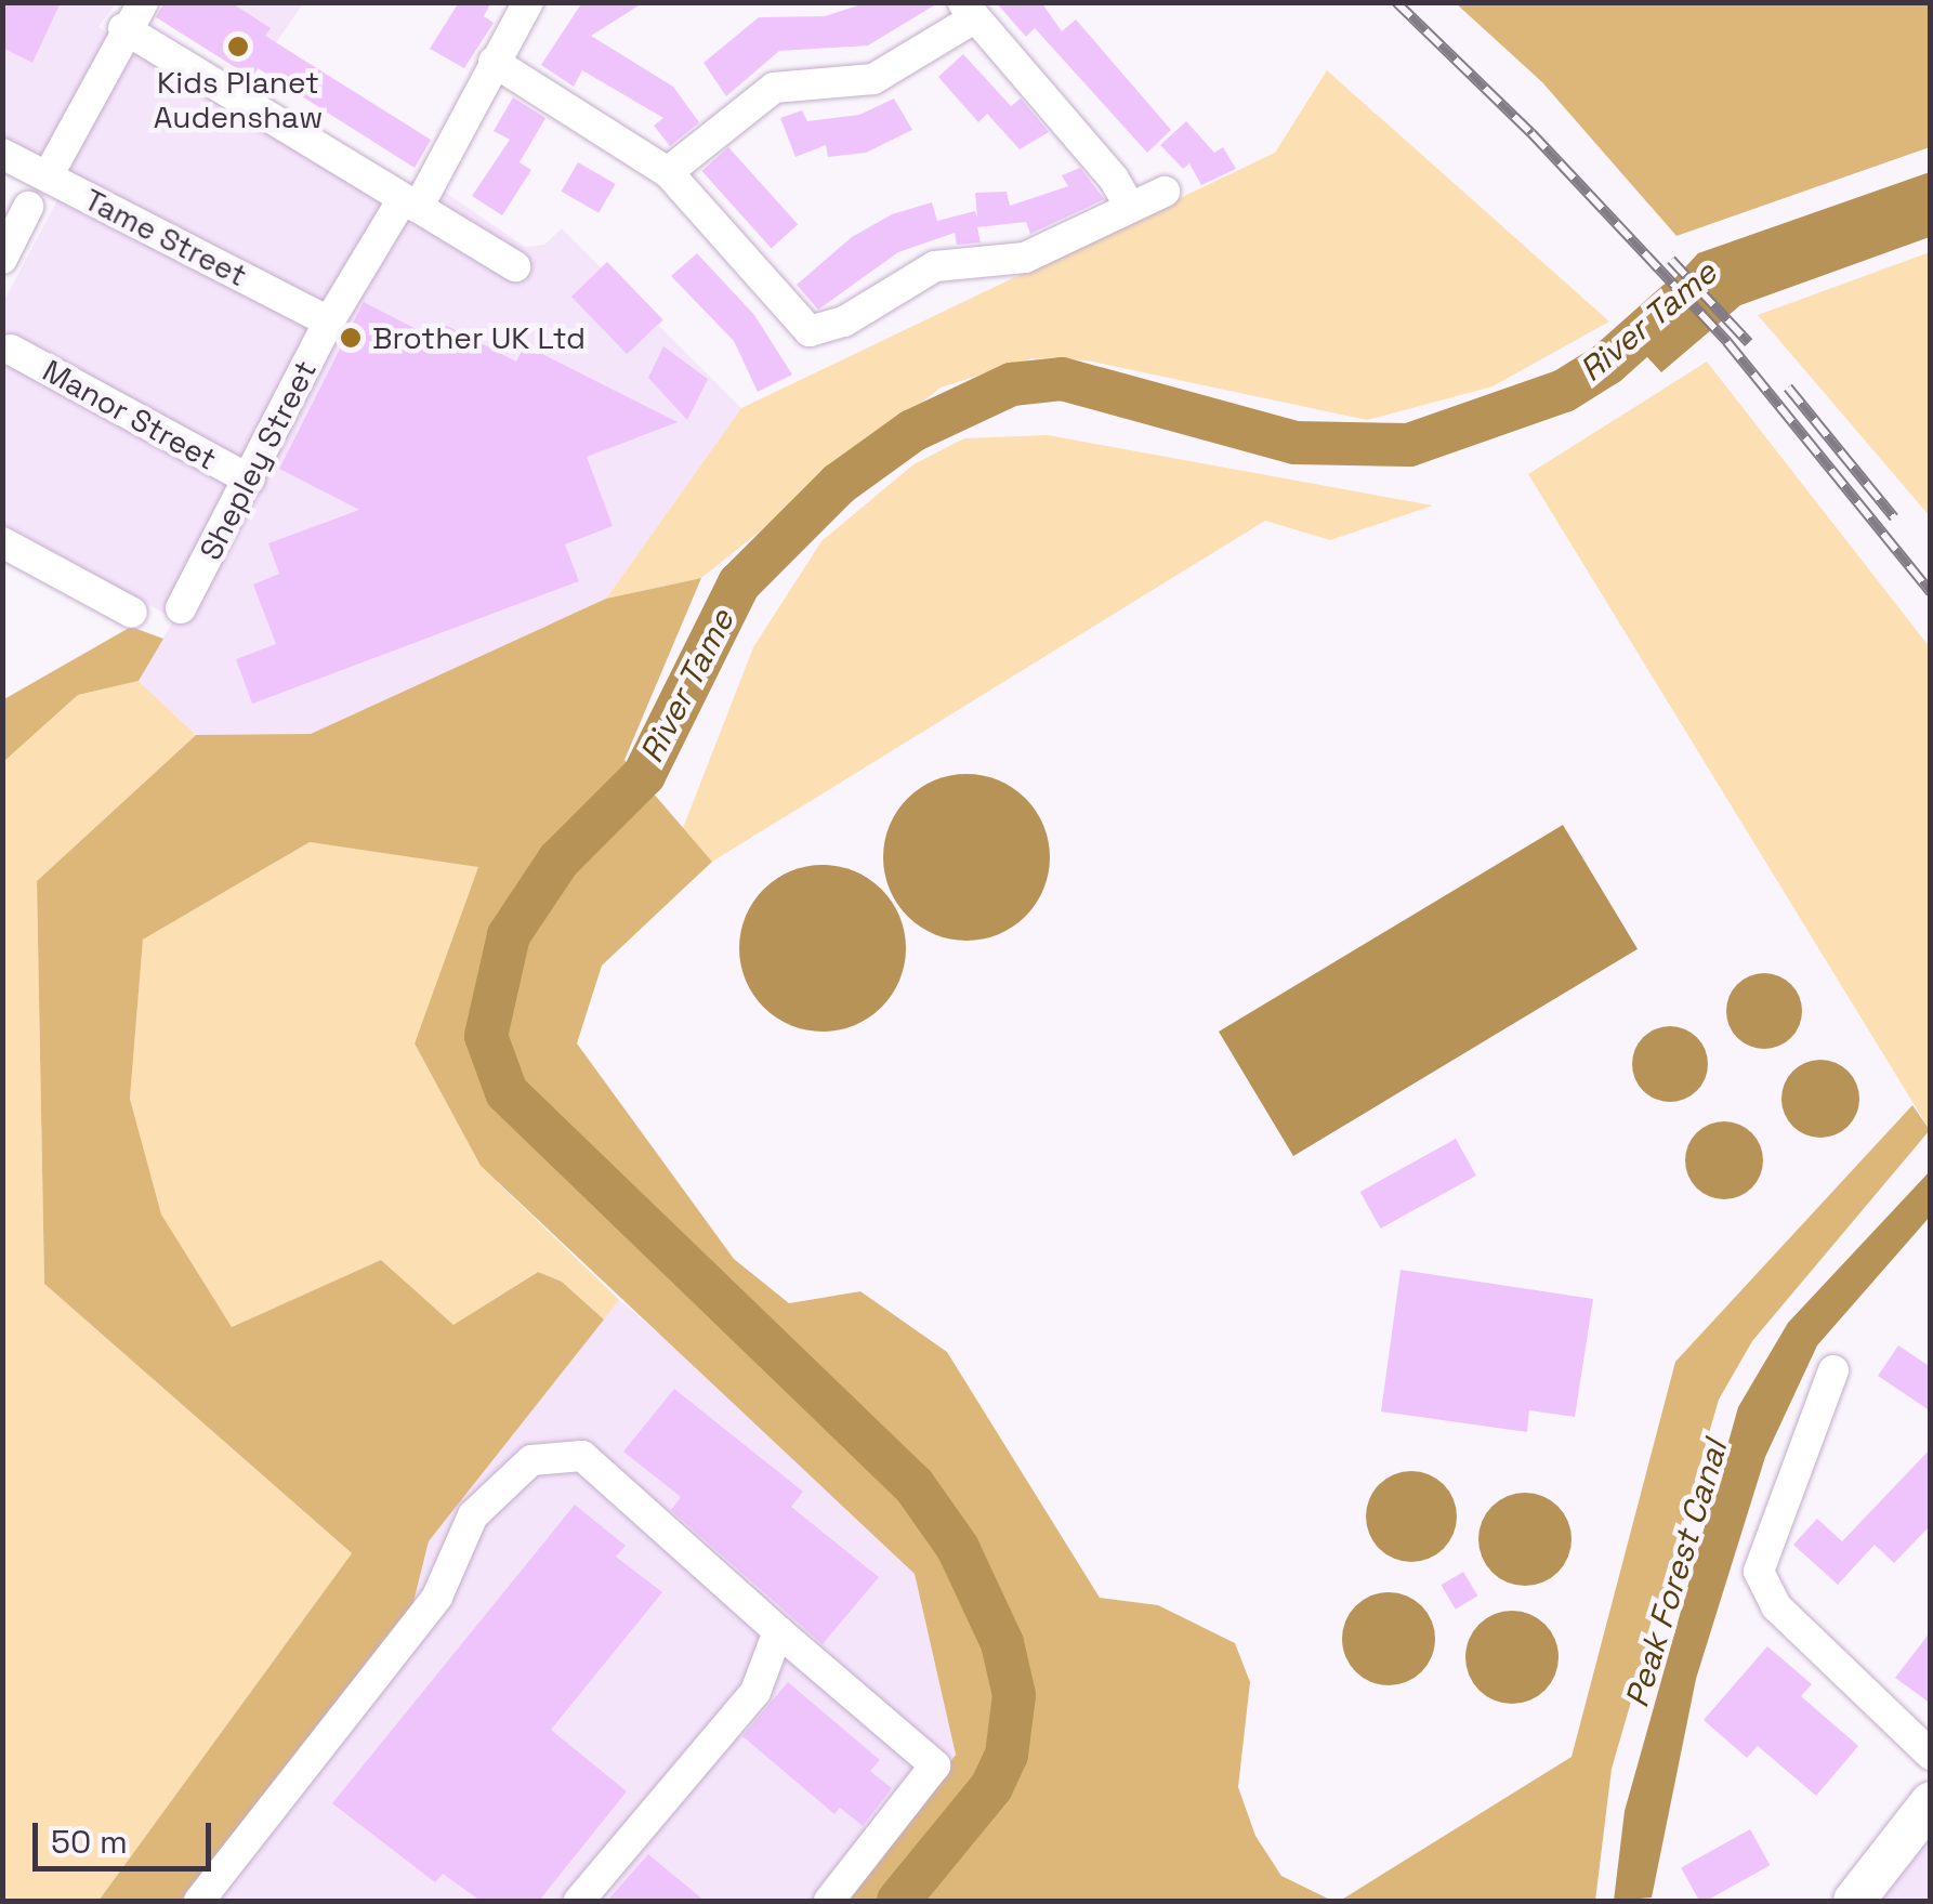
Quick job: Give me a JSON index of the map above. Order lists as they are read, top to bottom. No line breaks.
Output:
{"streets":{"street":["Tame Street","Manor Street","Shepley Street"]},"crossings":[["Tame Street","Shepley Street"],["Manor Street","Shepley Street"]],"water":["River Tame","Peak Forest Canal"],"places":["Kids Planet Audenshaw","Brother UK Ltd"],"scale_bar":"50 m"}
